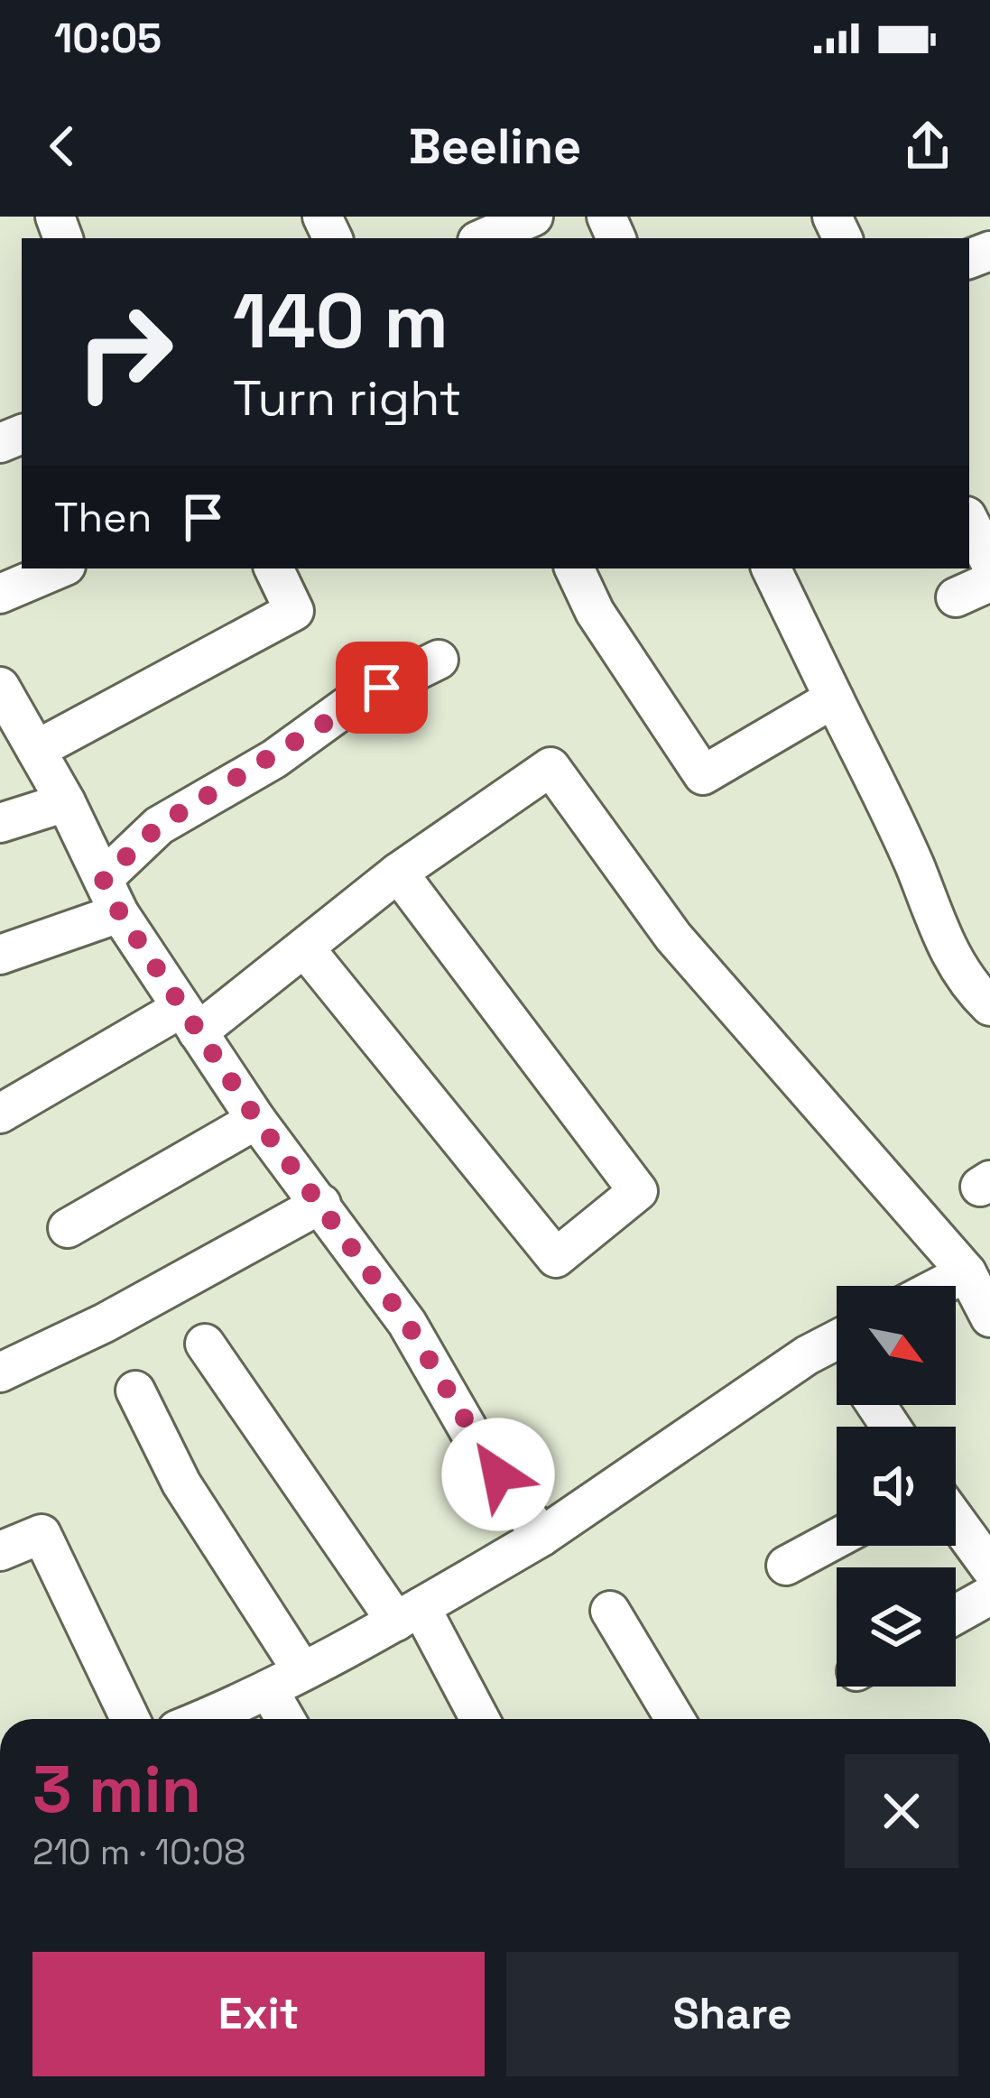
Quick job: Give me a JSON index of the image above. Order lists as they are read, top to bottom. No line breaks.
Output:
{"north":"bottom right","page":{"status":"10:05","header":"Beeline","turn":["140 m","Turn right"],"then":"Then","heading":["3 min","210 m · 10:08"],"buttons":["Exit","Share"]}}
